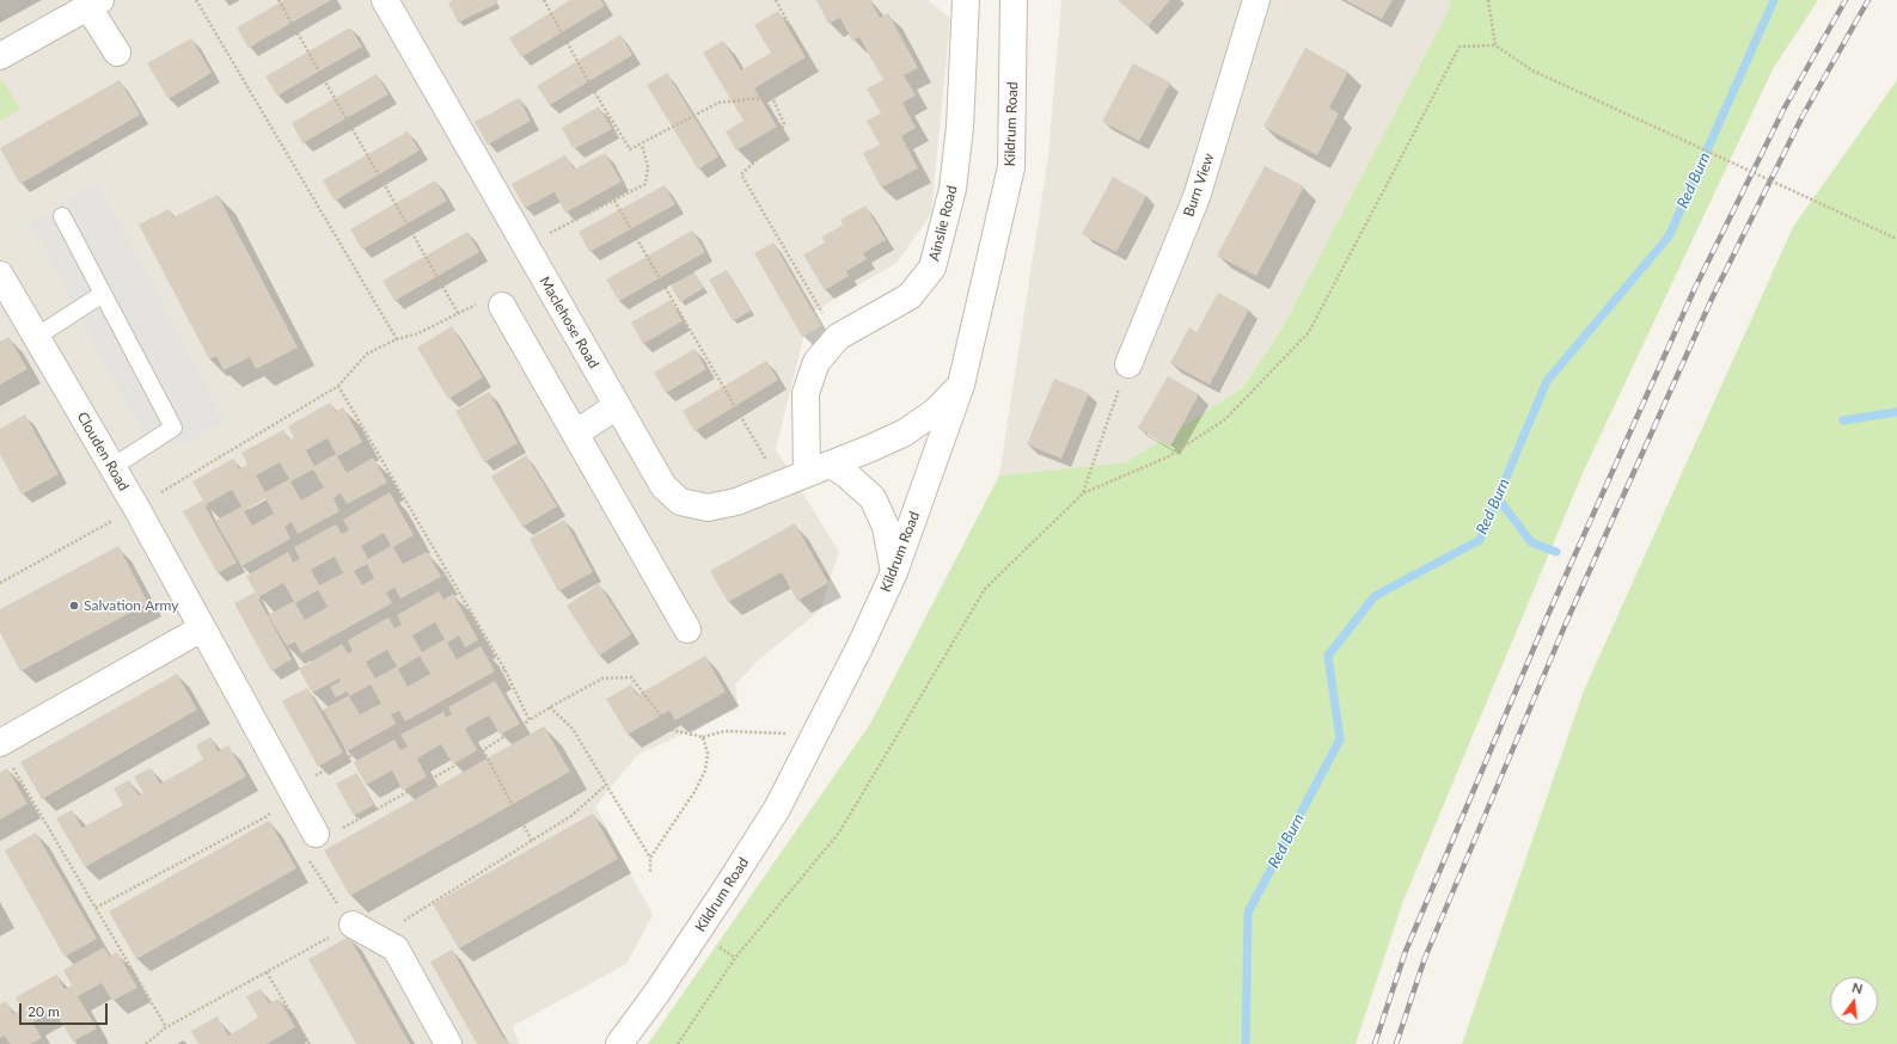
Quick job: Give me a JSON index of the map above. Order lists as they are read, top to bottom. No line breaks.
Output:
{"streets":{"street":["Kildrum Road","Burn View","Ainslie Road","Maclehose Road","Clouden Road"]},"crossings":[["Kildrum Road","Maclehose Road"],["Ainslie Road","Maclehose Road"]],"water":["Red Burn"],"places":["Salvation Army"],"scale_bar":"20 m","north":"top"}
